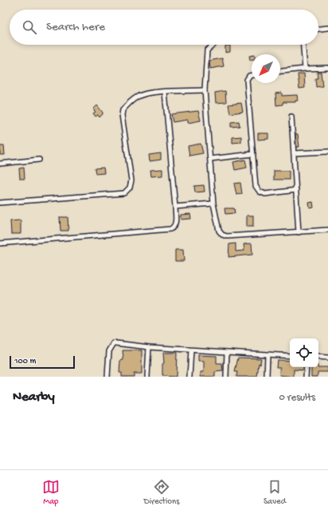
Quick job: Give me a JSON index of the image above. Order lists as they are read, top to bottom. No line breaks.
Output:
{"scale_bar":"100 m","north":"bottom left","page":{"search":"Search here","scale":"100 m","heading":["Nearby","0 results"],"nav":["Map","Directions","Saved"]}}
